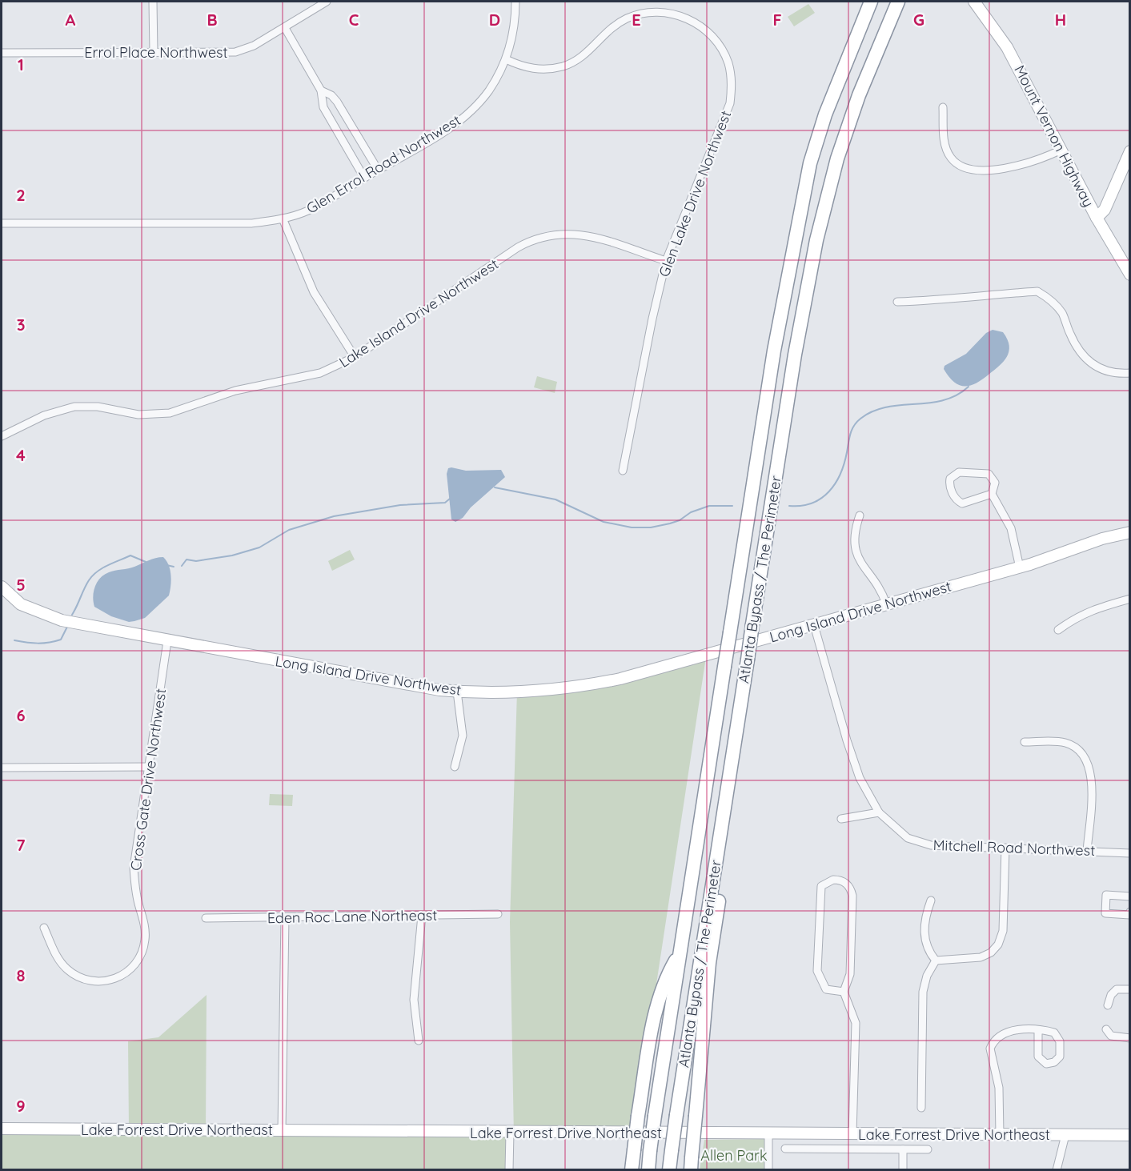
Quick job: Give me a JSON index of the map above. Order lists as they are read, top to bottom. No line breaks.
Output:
{"streets":{"highway":["Atlanta Bypass / The Perimeter"],"street":["Errol Place Northwest","Mount Vernon Highway","Glen Errol Road Northwest","Glen Lake Drive Northwest","Lake Island Drive Northwest","Long Island Drive Northwest","Cross Gate Drive Northwest","Mitchell Road Northwest","Eden Roc Lane Northeast","Lake Forrest Drive Northeast"]},"crossings":[["Glen Errol Road Northwest","Glen Lake Drive Northwest"],["Glen Lake Drive Northwest","Lake Island Drive Northwest"],["Long Island Drive Northwest","Cross Gate Drive Northwest"],["Long Island Drive Northwest","Mitchell Road Northwest"]],"parks":["Allen Park"],"grid":{"columns":["A","B","C","D","E","F","G","H"],"rows":["1","2","3","4","5","6","7","8","9"]}}
